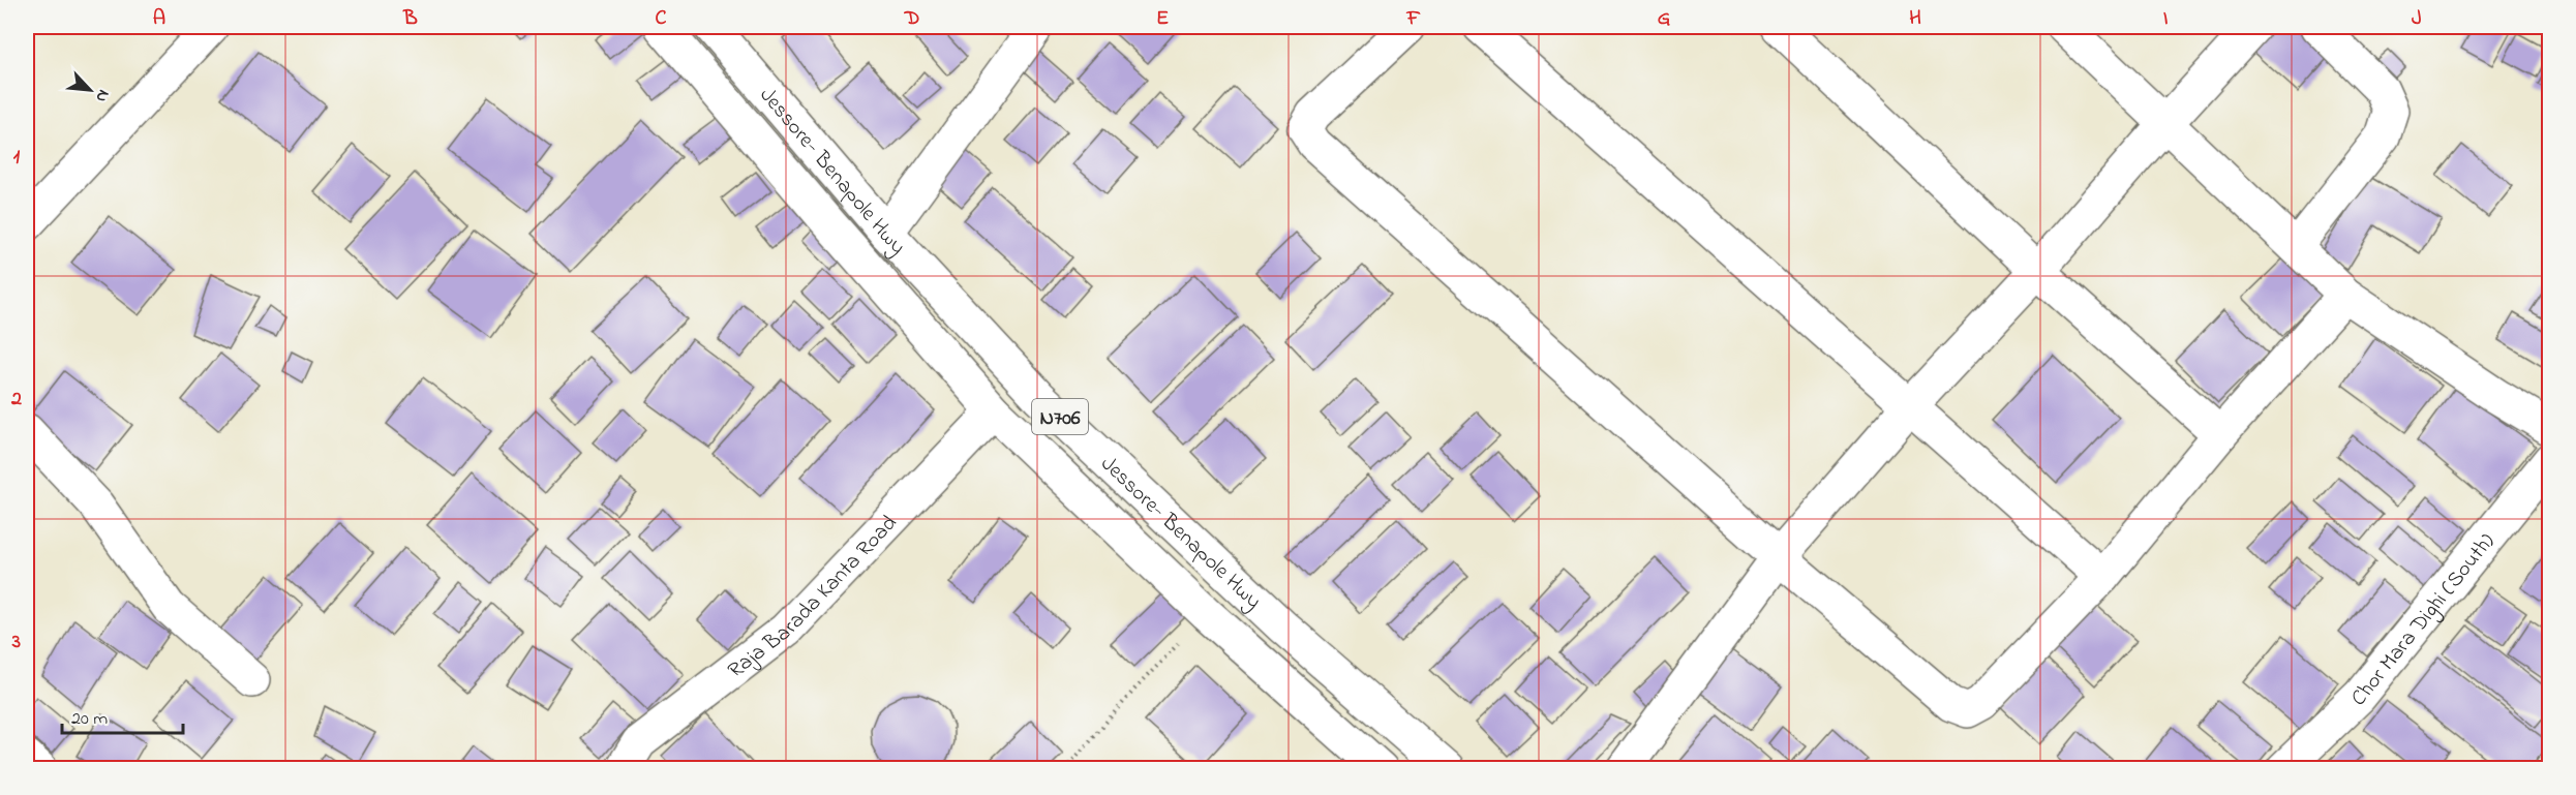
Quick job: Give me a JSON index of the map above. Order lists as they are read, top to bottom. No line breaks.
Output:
{"streets":{"main road":["Jessore- Benapole Hwy","N706","Raja Barada Kanta Road","Chor Mara Dighi (South)"]},"crossings":[["Jessore- Benapole Hwy","Raja Barada Kanta Road"]],"scale_bar":"20 m","north":"bottom right","grid":{"columns":["A","B","C","D","E","F","G","H","I","J"],"rows":["1","2","3"]}}
